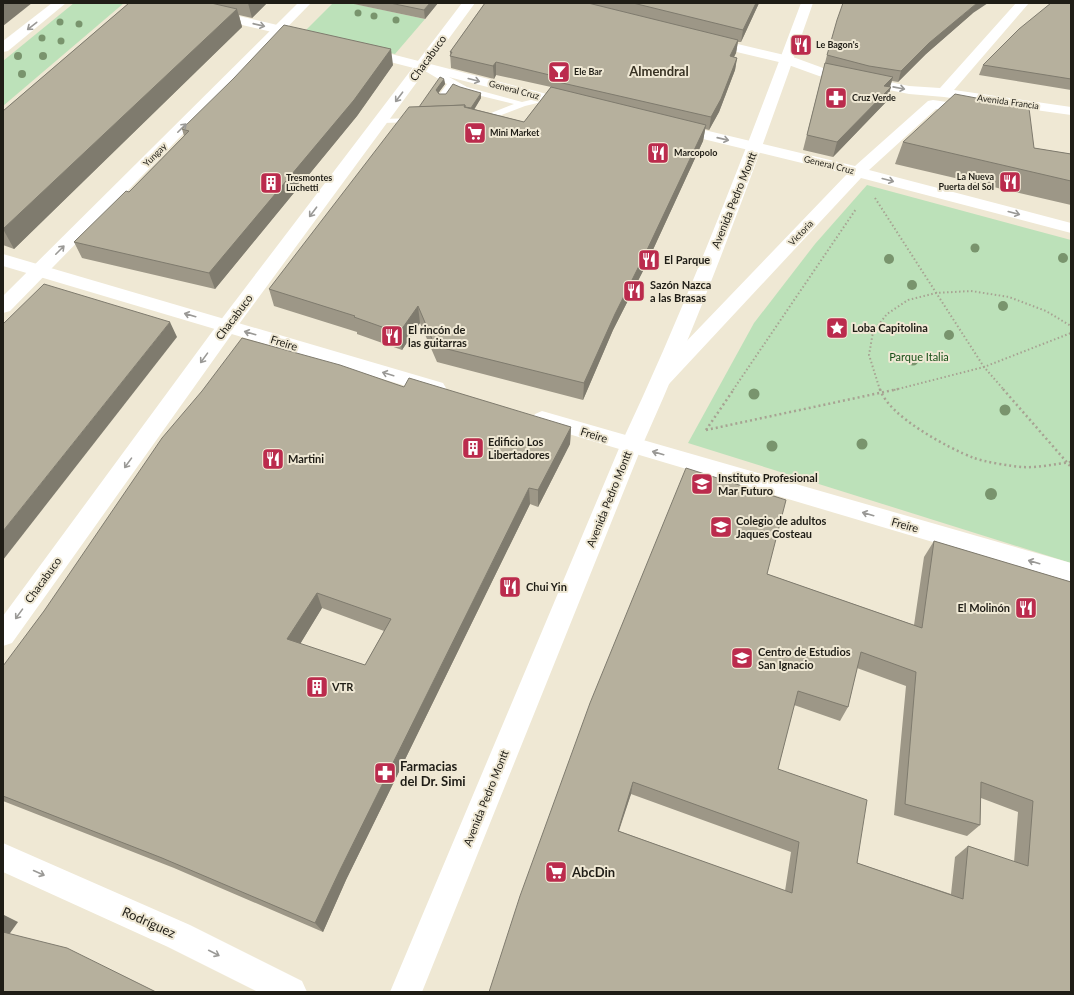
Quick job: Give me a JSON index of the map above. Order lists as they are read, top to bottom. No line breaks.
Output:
{"streets":{"street":["Chacabuco","General Cruz","Avenida Francia","Yungay","Avenida Pedro Montt","Victoria","Freire","Rodríguez"]},"crossings":[["Chacabuco","General Cruz"],["Chacabuco","Freire"],["General Cruz","Avenida Pedro Montt"],["General Cruz","Victoria"],["Avenida Francia","Avenida Pedro Montt"],["Avenida Francia","Victoria"],["Yungay","Freire"],["Avenida Pedro Montt","Victoria"],["Avenida Pedro Montt","Freire"]],"one_way":["Chacabuco","General Cruz","Yungay","Freire","Rodríguez"],"districts":["Almendral"],"parks":["Parque Italia"],"places":{"restaurant":["Le Bagon's","Marcopolo","La Nueva Puerta del Sol","El Parque","Sazón Nazca a las Brasas","El rincón de las guitarras","Martini","Chui Yin","El Molinón"],"bar":["Ele Bar"],"pharmacy":["Cruz Verde","Farmacias del Dr. Simi"],"supermarket":["Mini Market","AbcDin"],"building":["Tresmontes Luchetti","Edificio Los Libertadores","VTR"],"place":["Loba Capitolina"],"school or university":["Instituto Profesional Mar Futuro","Colegio de adultos Jaques Costeau","Centro de Estudios San Ignacio"]}}
